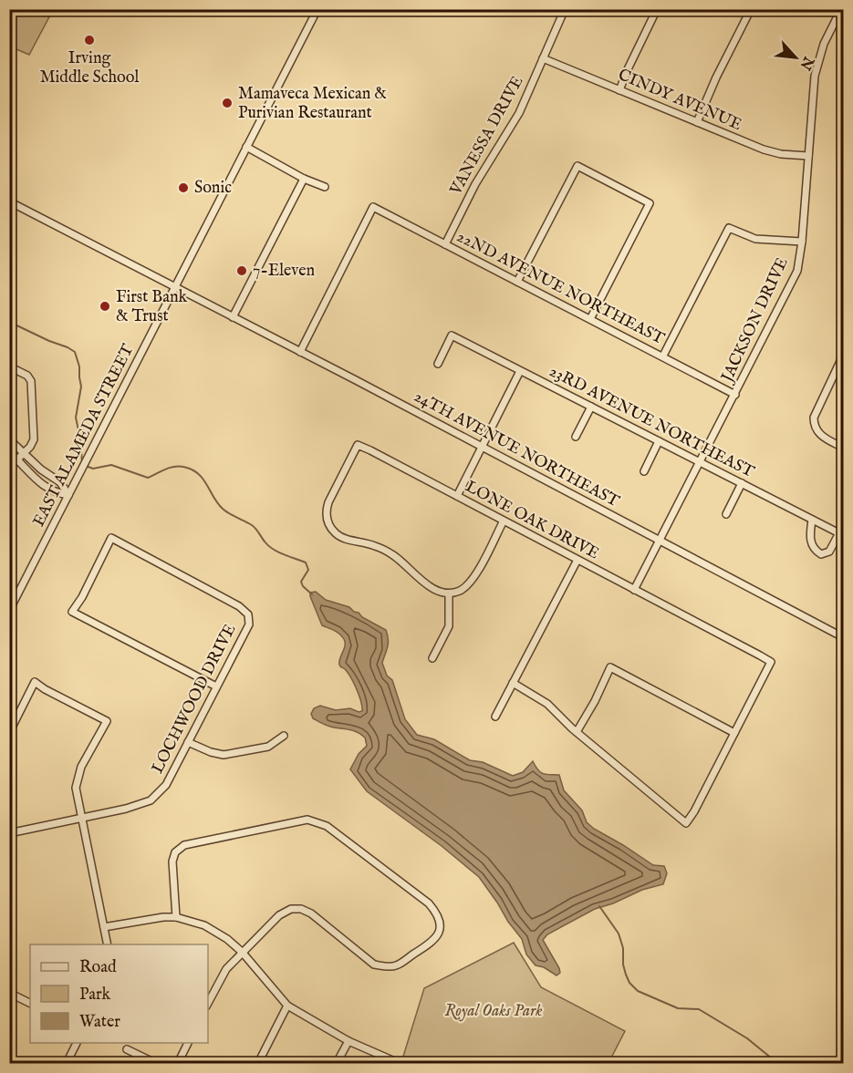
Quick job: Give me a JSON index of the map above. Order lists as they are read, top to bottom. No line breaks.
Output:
{"streets":{"street":["CINDY AVENUE","VANESSA DRIVE","22ND AVENUE NORTHEAST","JACKSON DRIVE","23RD AVENUE NORTHEAST","EAST ALAMEDA STREET","24TH AVENUE NORTHEAST","LONE OAK DRIVE","LOCHWOOD DRIVE"]},"crossings":[["CINDY AVENUE","VANESSA DRIVE"],["CINDY AVENUE","JACKSON DRIVE"],["VANESSA DRIVE","22ND AVENUE NORTHEAST"],["22ND AVENUE NORTHEAST","JACKSON DRIVE"],["22ND AVENUE NORTHEAST","24TH AVENUE NORTHEAST"],["JACKSON DRIVE","23RD AVENUE NORTHEAST"],["JACKSON DRIVE","24TH AVENUE NORTHEAST"],["JACKSON DRIVE","LONE OAK DRIVE"],["EAST ALAMEDA STREET","24TH AVENUE NORTHEAST"]],"parks":["Royal Oaks Park"],"places":["Irving Middle School","Mamaveca Mexican & Purivian Restaurant","Sonic","7-Eleven","First Bank & Trust"],"legend":["Road","Park","Water"],"north":"bottom right"}
